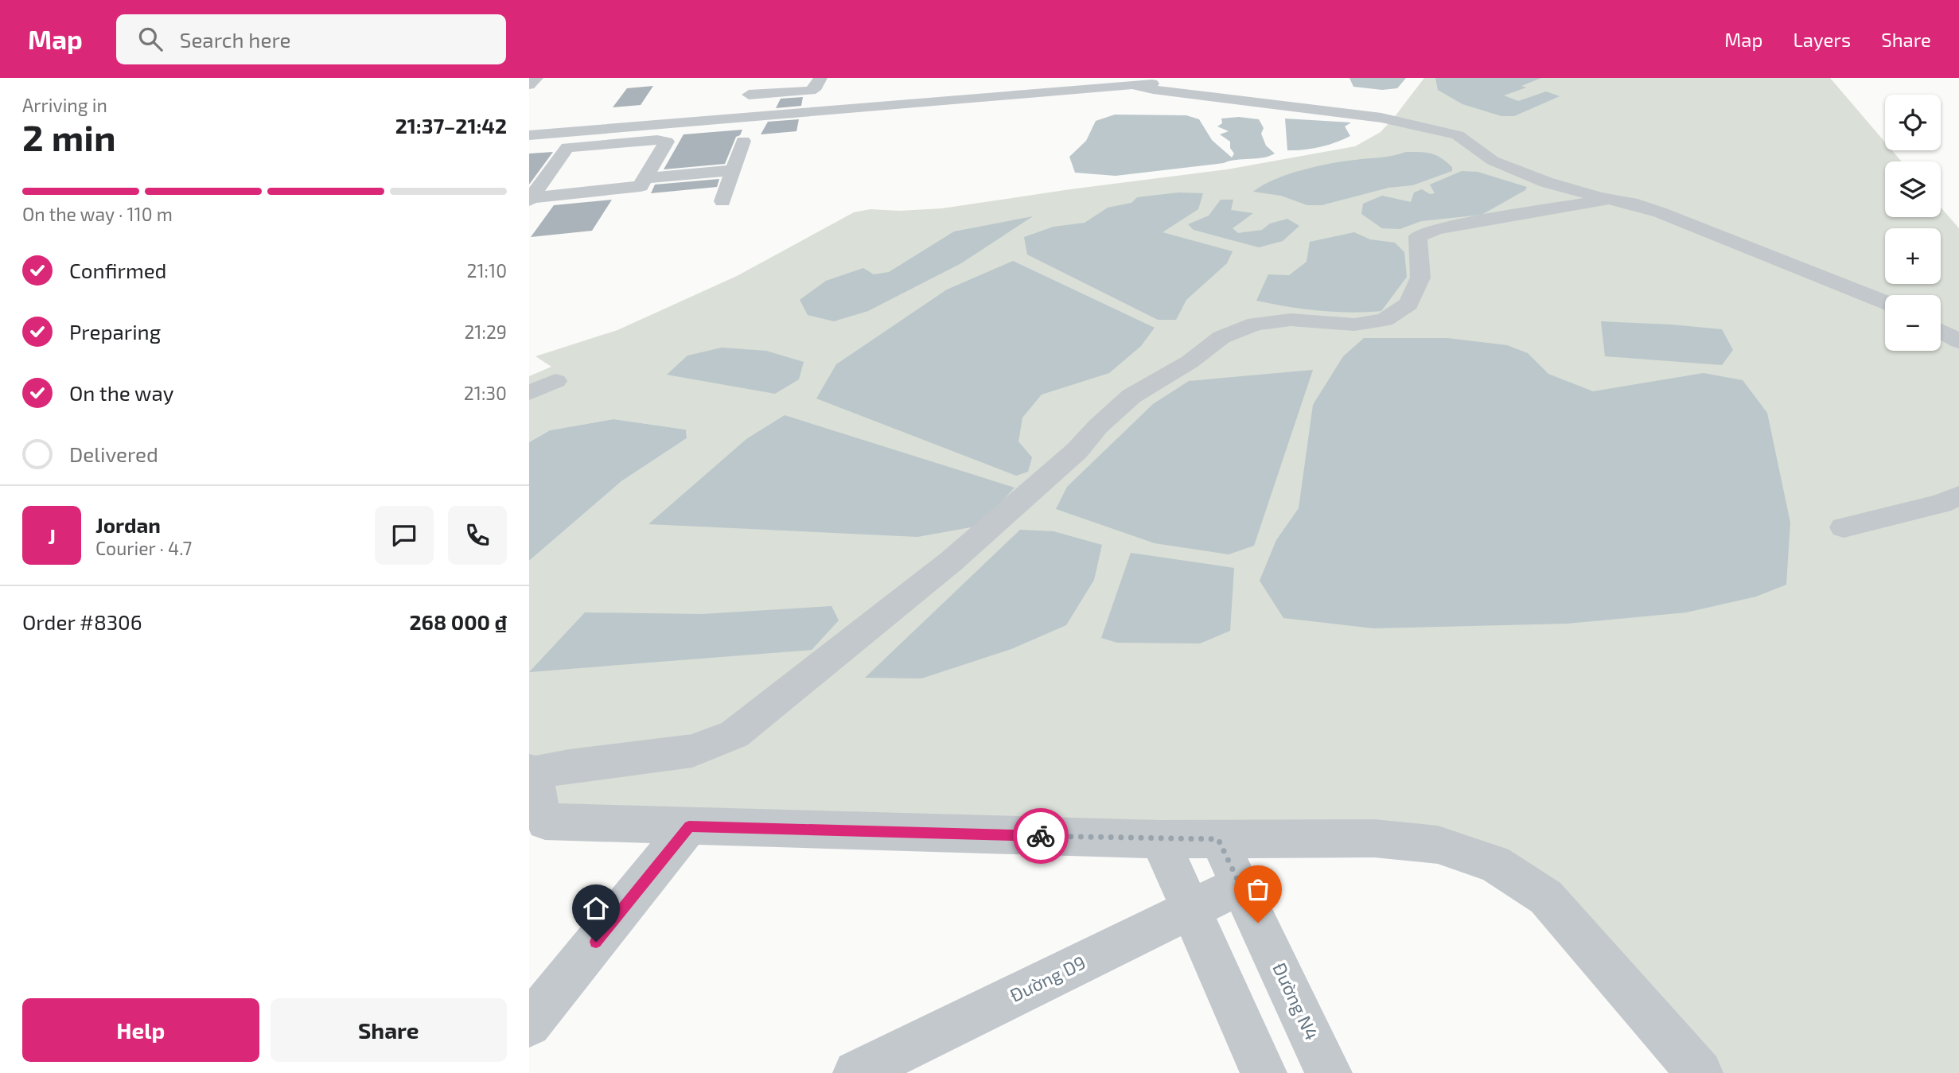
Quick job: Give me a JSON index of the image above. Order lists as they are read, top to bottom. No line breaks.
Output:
{"streets":{"street":["Đường D9","Đường N4"]},"crossings":[["Đường D9","Đường N4"]],"page":{"header":"Map","search":"Search here","nav":["Map","Layers","Share"],"heading":["2 min","Arriving in","21:37–21:42"],"panel":["Jordan","Courier · 4.7","Order #8306","268 000 ₫"],"map_buttons":["+","−"],"bar":"On the way · 110 m","list":[["Confirmed","21:10"],["Preparing","21:29"],["On the way","21:30"],"Delivered"],"round":"J","buttons":["Help","Share"]}}
